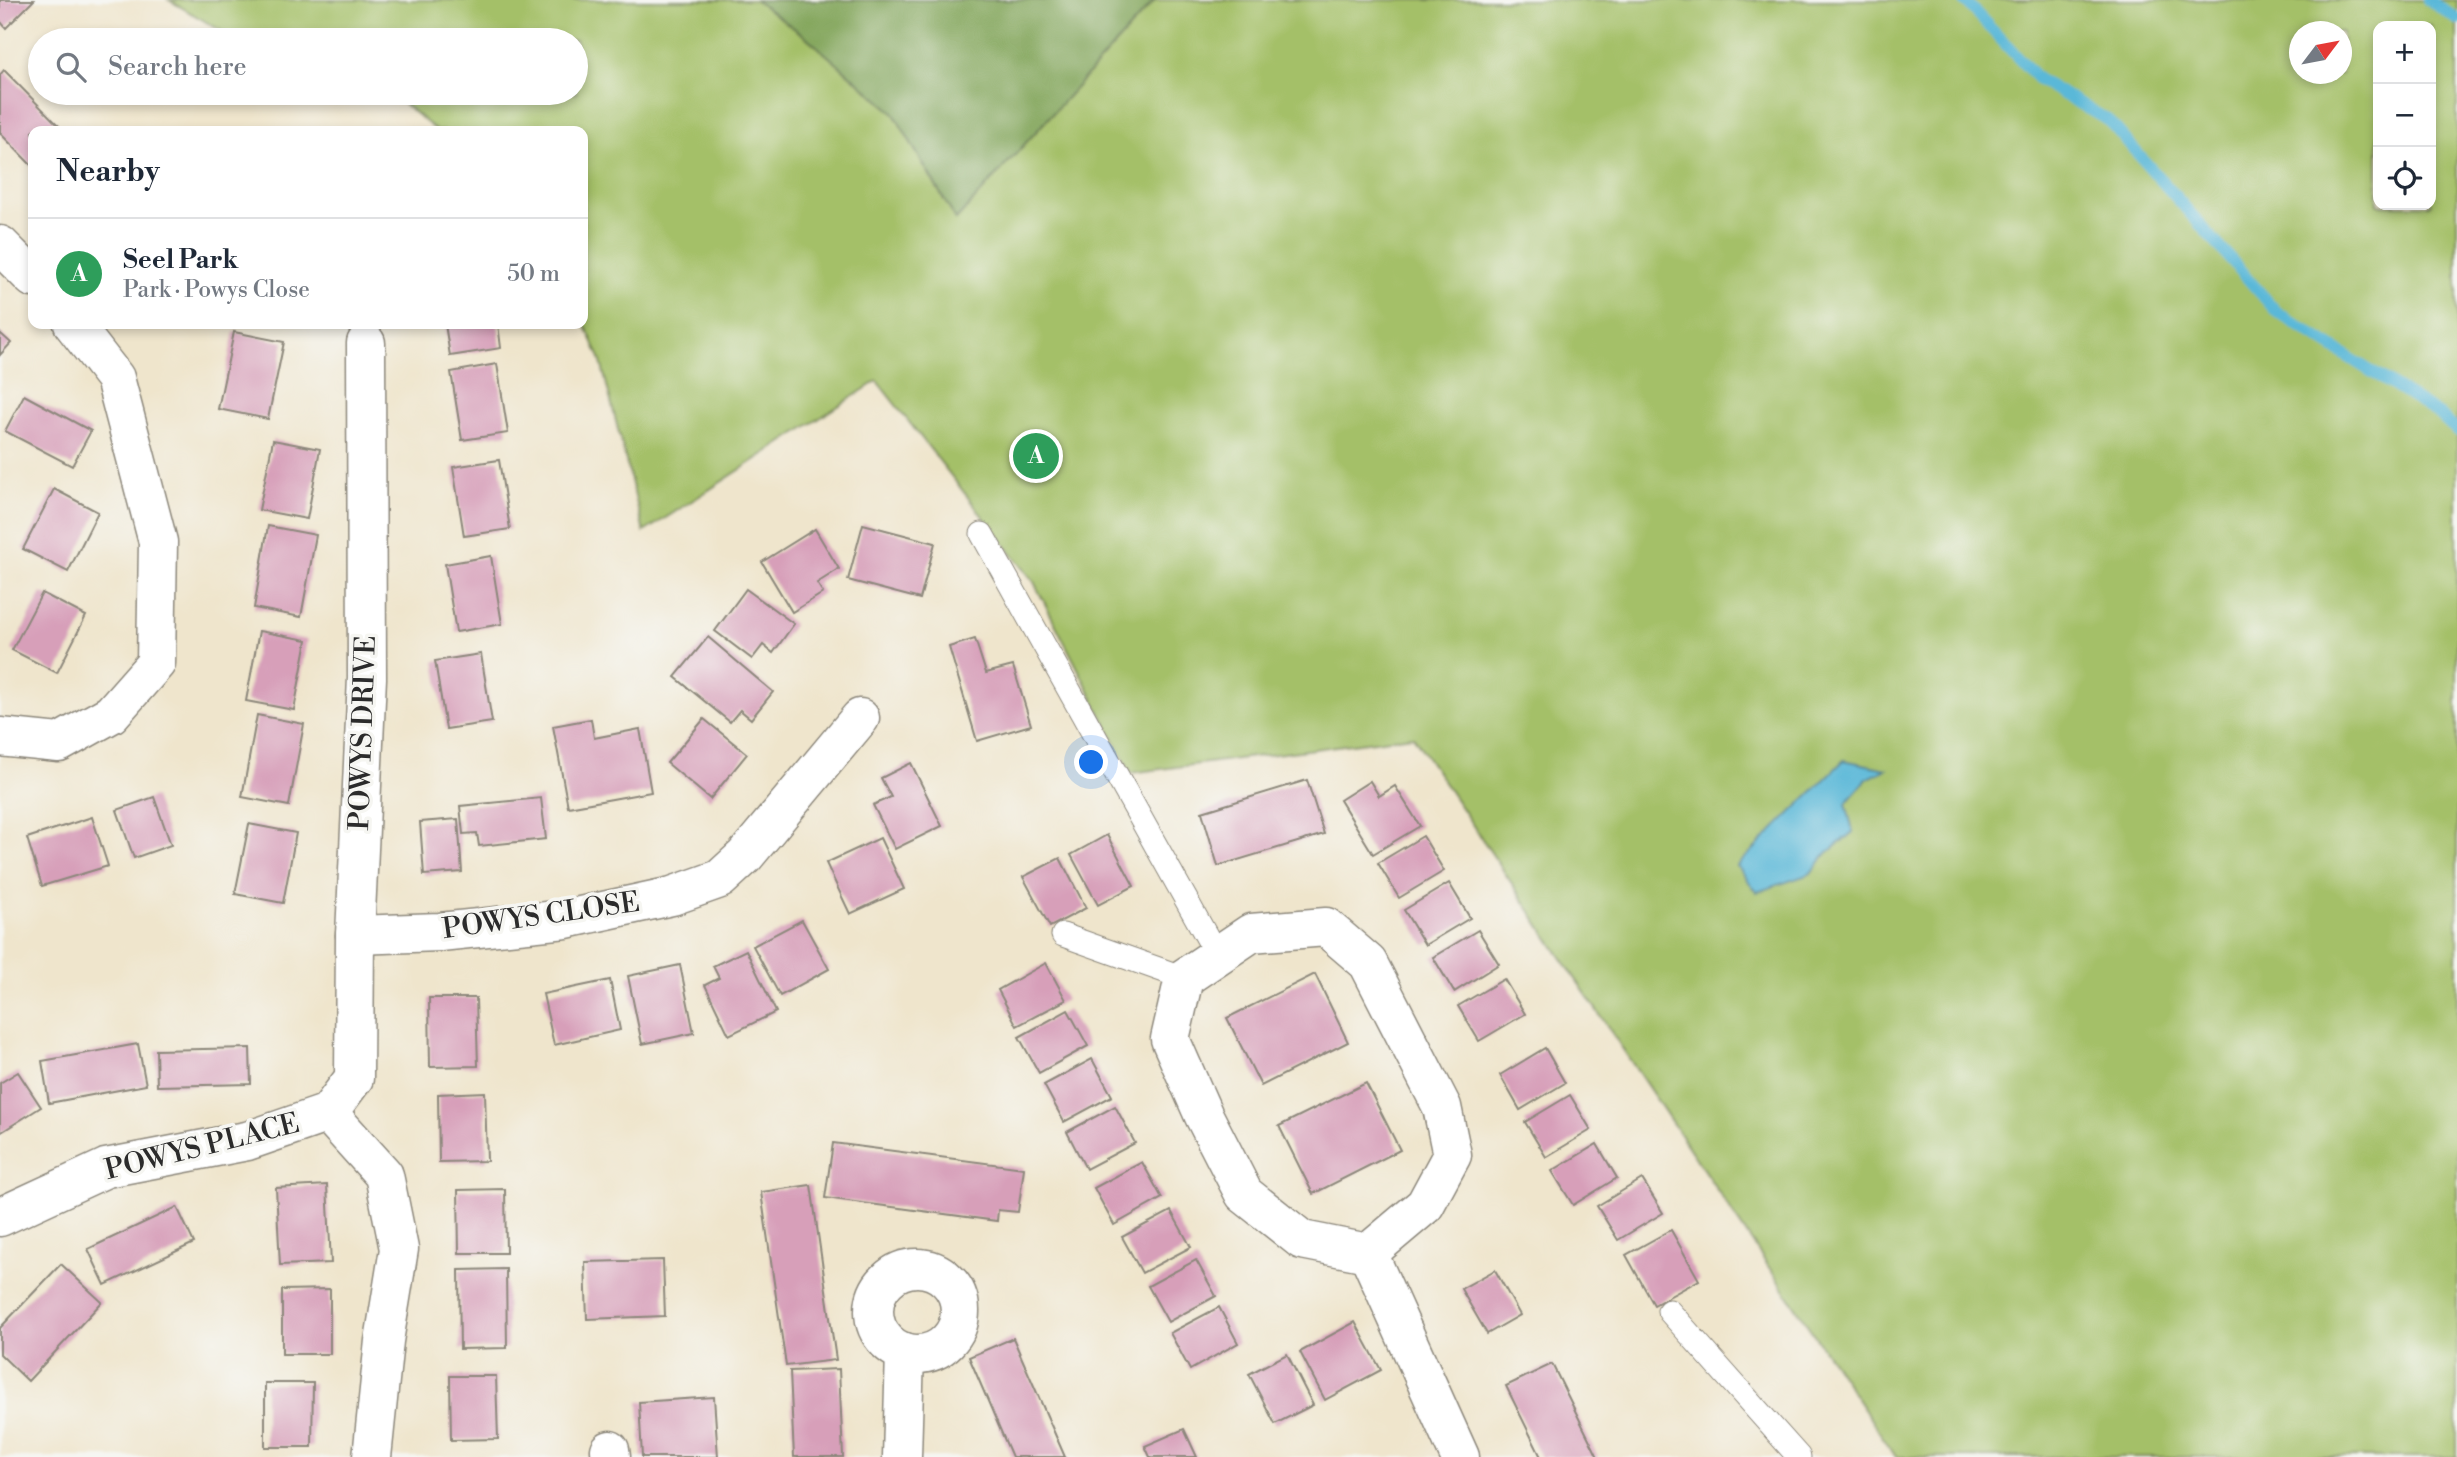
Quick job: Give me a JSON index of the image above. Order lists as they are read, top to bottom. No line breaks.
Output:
{"streets":{"street":["POWYS DRIVE","POWYS CLOSE","POWYS PLACE"]},"crossings":[["POWYS DRIVE","POWYS CLOSE"],["POWYS DRIVE","POWYS PLACE"]],"north":"top right","page":{"map_buttons":["+","−"],"search":"Search here","heading":"Nearby","list":[{"mark":"A","name":"Seel Park","note":"Park · Powys Close","value":"50 m"}],"pins":"A"}}
